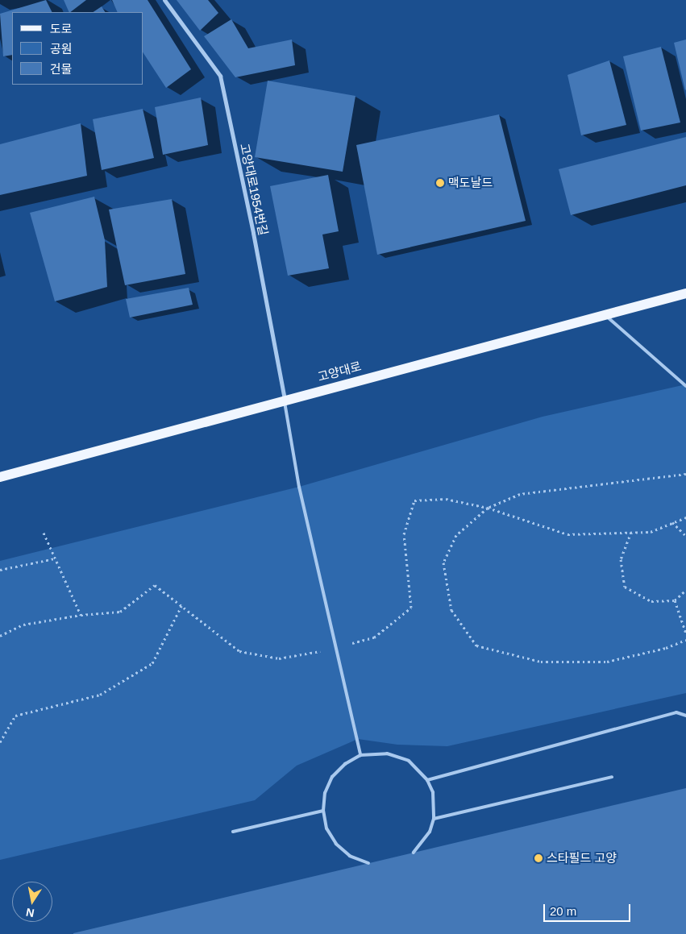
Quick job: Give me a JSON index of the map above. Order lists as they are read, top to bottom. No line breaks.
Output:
{"streets":{"main road":["고양대로"],"street":["고양대로1954번길"]},"crossings":[["고양대로1954번길","고양대로"]],"places":["맥도날드","스타필드 고양"],"legend":["도로","공원","건물"],"scale_bar":"20 m","north":"bottom"}
